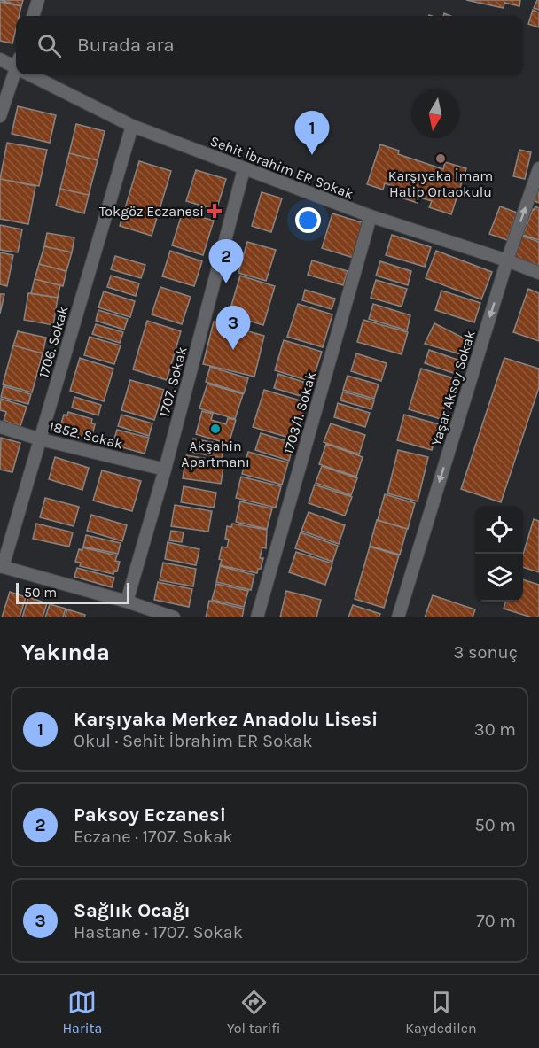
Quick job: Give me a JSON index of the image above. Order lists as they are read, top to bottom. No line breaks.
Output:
{"streets":{"street":["Sehit İbrahim ER Sokak","1706. Sokak","1707. Sokak","Yaşar Aksoy Sokak","1703/1. Sokak","1852. Sokak"]},"crossings":[["Sehit İbrahim ER Sokak","1706. Sokak"],["Sehit İbrahim ER Sokak","1707. Sokak"],["Sehit İbrahim ER Sokak","Yaşar Aksoy Sokak"],["Sehit İbrahim ER Sokak","1703/1. Sokak"],["1706. Sokak","1852. Sokak"],["1707. Sokak","1852. Sokak"]],"places":{"other":["Karşıyaka İmam Hatip Ortaokulu","Akşahin Apartmanı"],"health":["Tokgöz Eczanesi"]},"scale_bar":"50 m","north":"bottom","page":{"search":"Burada ara","pins":["1","2","3"],"scale":"50 m","heading":["Yakında","3 sonuç"],"list":[{"mark":"1","name":"Karşıyaka Merkez Anadolu Lisesi","note":"Okul · Sehit İbrahim ER Sokak","value":"30 m"},{"mark":"2","name":"Paksoy Eczanesi","note":"Eczane · 1707. Sokak","value":"50 m"},{"mark":"3","name":"Sağlık Ocağı","note":"Hastane · 1707. Sokak","value":"70 m"}],"nav":["Harita","Yol tarifi","Kaydedilen"]}}
